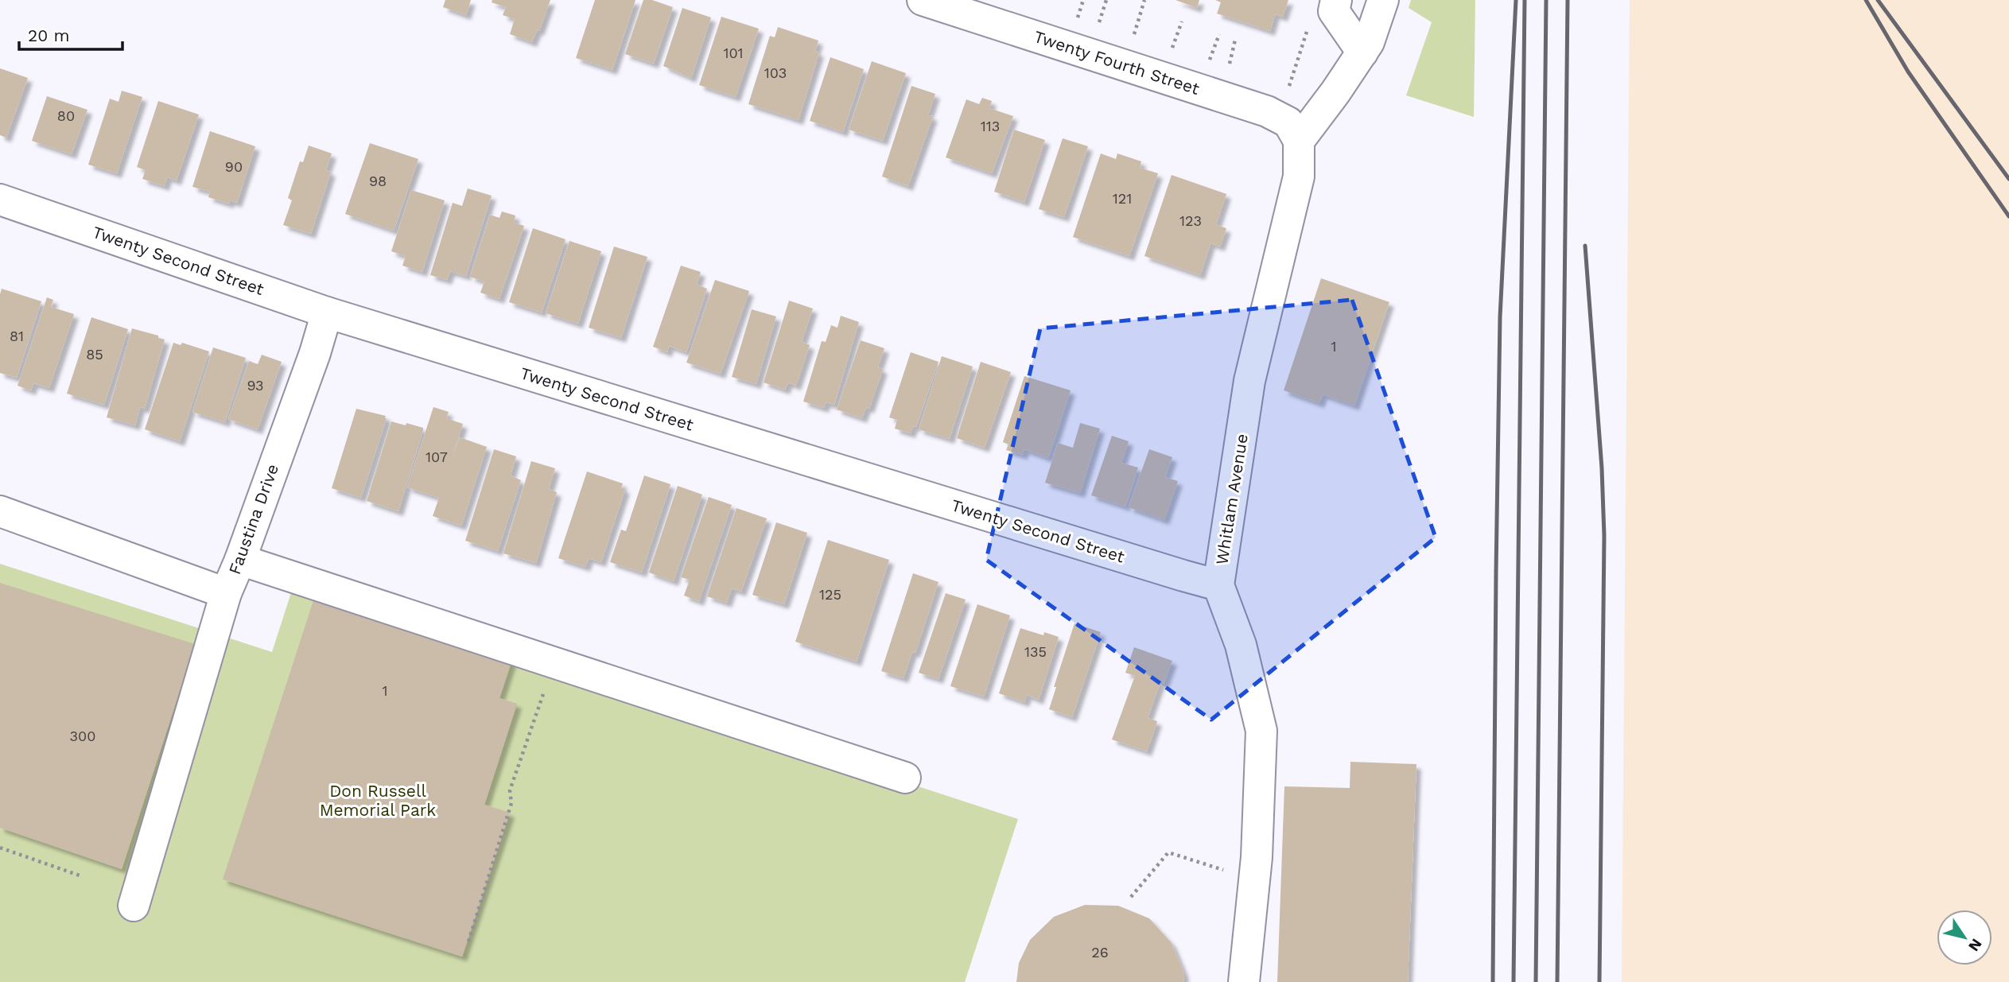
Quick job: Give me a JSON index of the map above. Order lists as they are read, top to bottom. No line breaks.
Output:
{"streets":{"street":["Twenty Fourth Street","Twenty Second Street","Whitlam Avenue","Faustina Drive"]},"crossings":[["Twenty Fourth Street","Whitlam Avenue"],["Twenty Second Street","Whitlam Avenue"],["Twenty Second Street","Faustina Drive"]],"parks":["Don Russell Memorial Park"],"house_numbers":["101","103","80","113","90","98","121","123","81","1","85","93","107","125","135","1","300","26"],"scale_bar":"20 m","north":"bottom right"}
